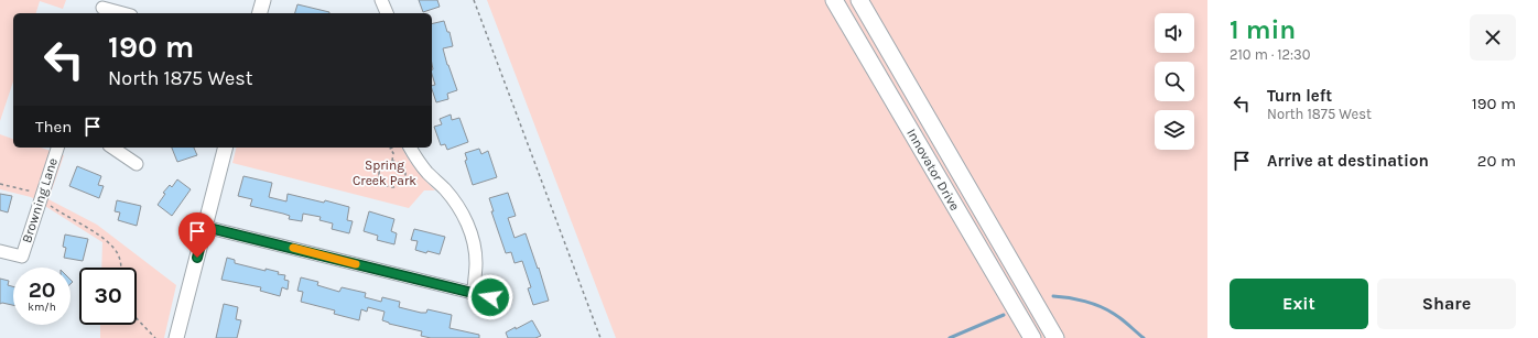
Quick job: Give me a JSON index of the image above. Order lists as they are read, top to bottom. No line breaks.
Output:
{"streets":{"main road":["Innovator Drive"],"street":["Browning Lane"]},"parks":["Spring Creek Park"],"page":{"heading":["1 min","210 m · 12:30"],"turn":["190 m","North 1875 West"],"list":[{"name":"Turn left","note":"North 1875 West","value":"190 m"},{"name":"Arrive at destination","value":"20 m"}],"then":"Then","speed":"20 km/h","limit":"30","buttons":["Exit","Share"]}}
